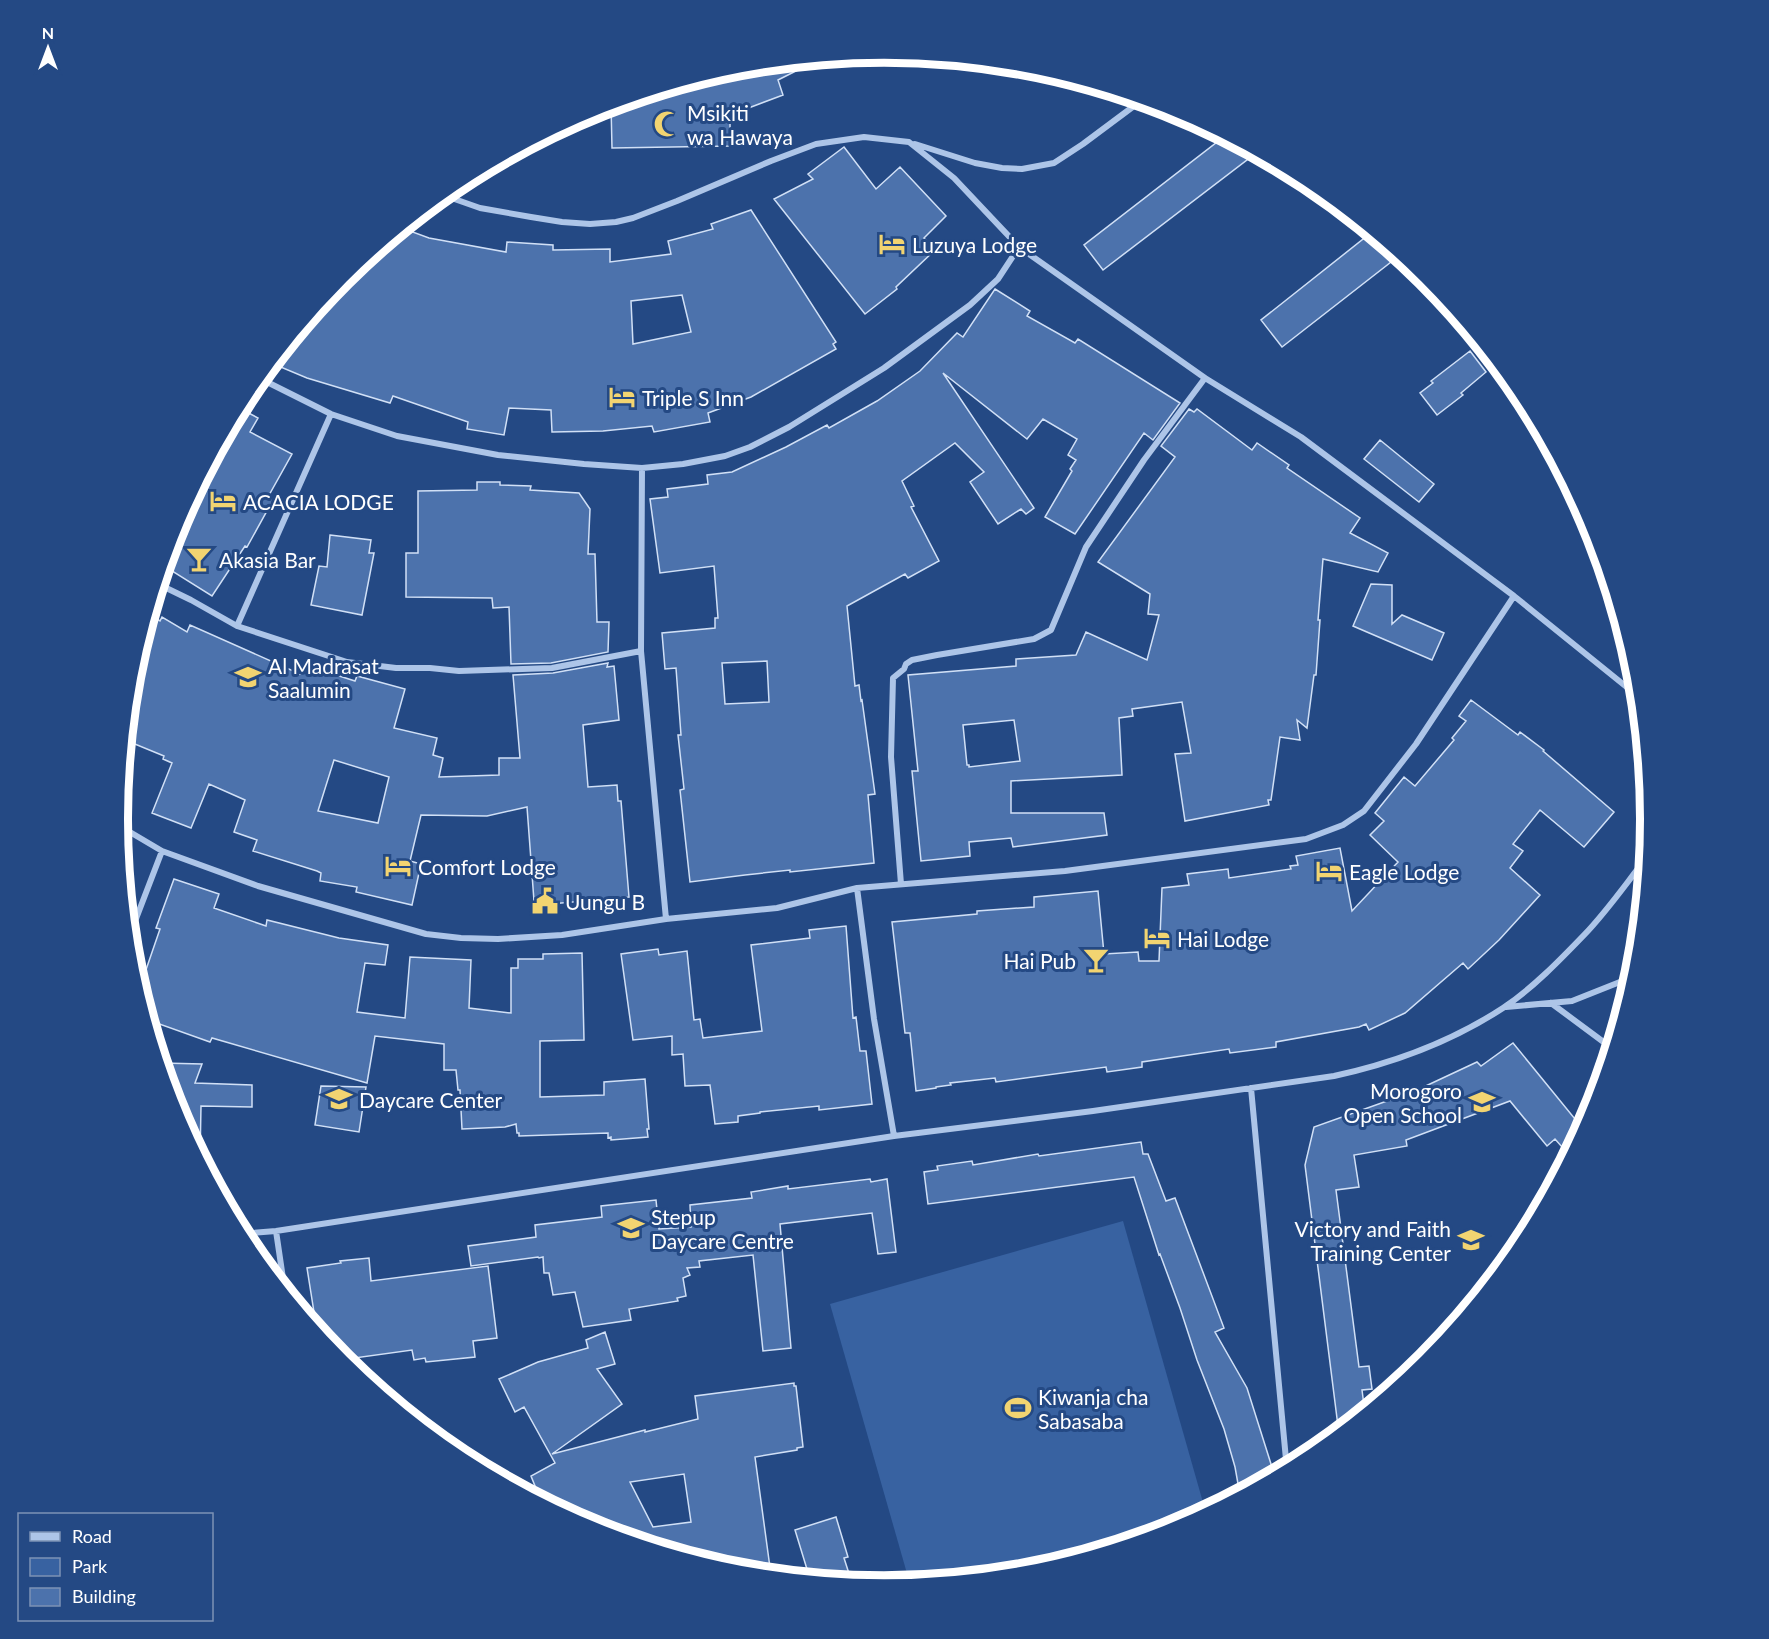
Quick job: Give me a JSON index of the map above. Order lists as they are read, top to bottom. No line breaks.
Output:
{"places":{"mosque":["Msikiti wa Hawaya"],"hotel":["Luzuya Lodge","Triple S Inn","ACACIA LODGE","Comfort Lodge","Eagle Lodge","Hai Lodge"],"bar":["Akasia Bar","Hai Pub"],"school or university":["Al Madrasat Saalumin","Daycare Center","Morogoro Open School","Stepup Daycare Centre","Victory and Faith Training Center"],"public building":["Uungu B"],"sports":["Kiwanja cha Sabasaba"]},"legend":["Road","Park","Building"],"north":"top"}
